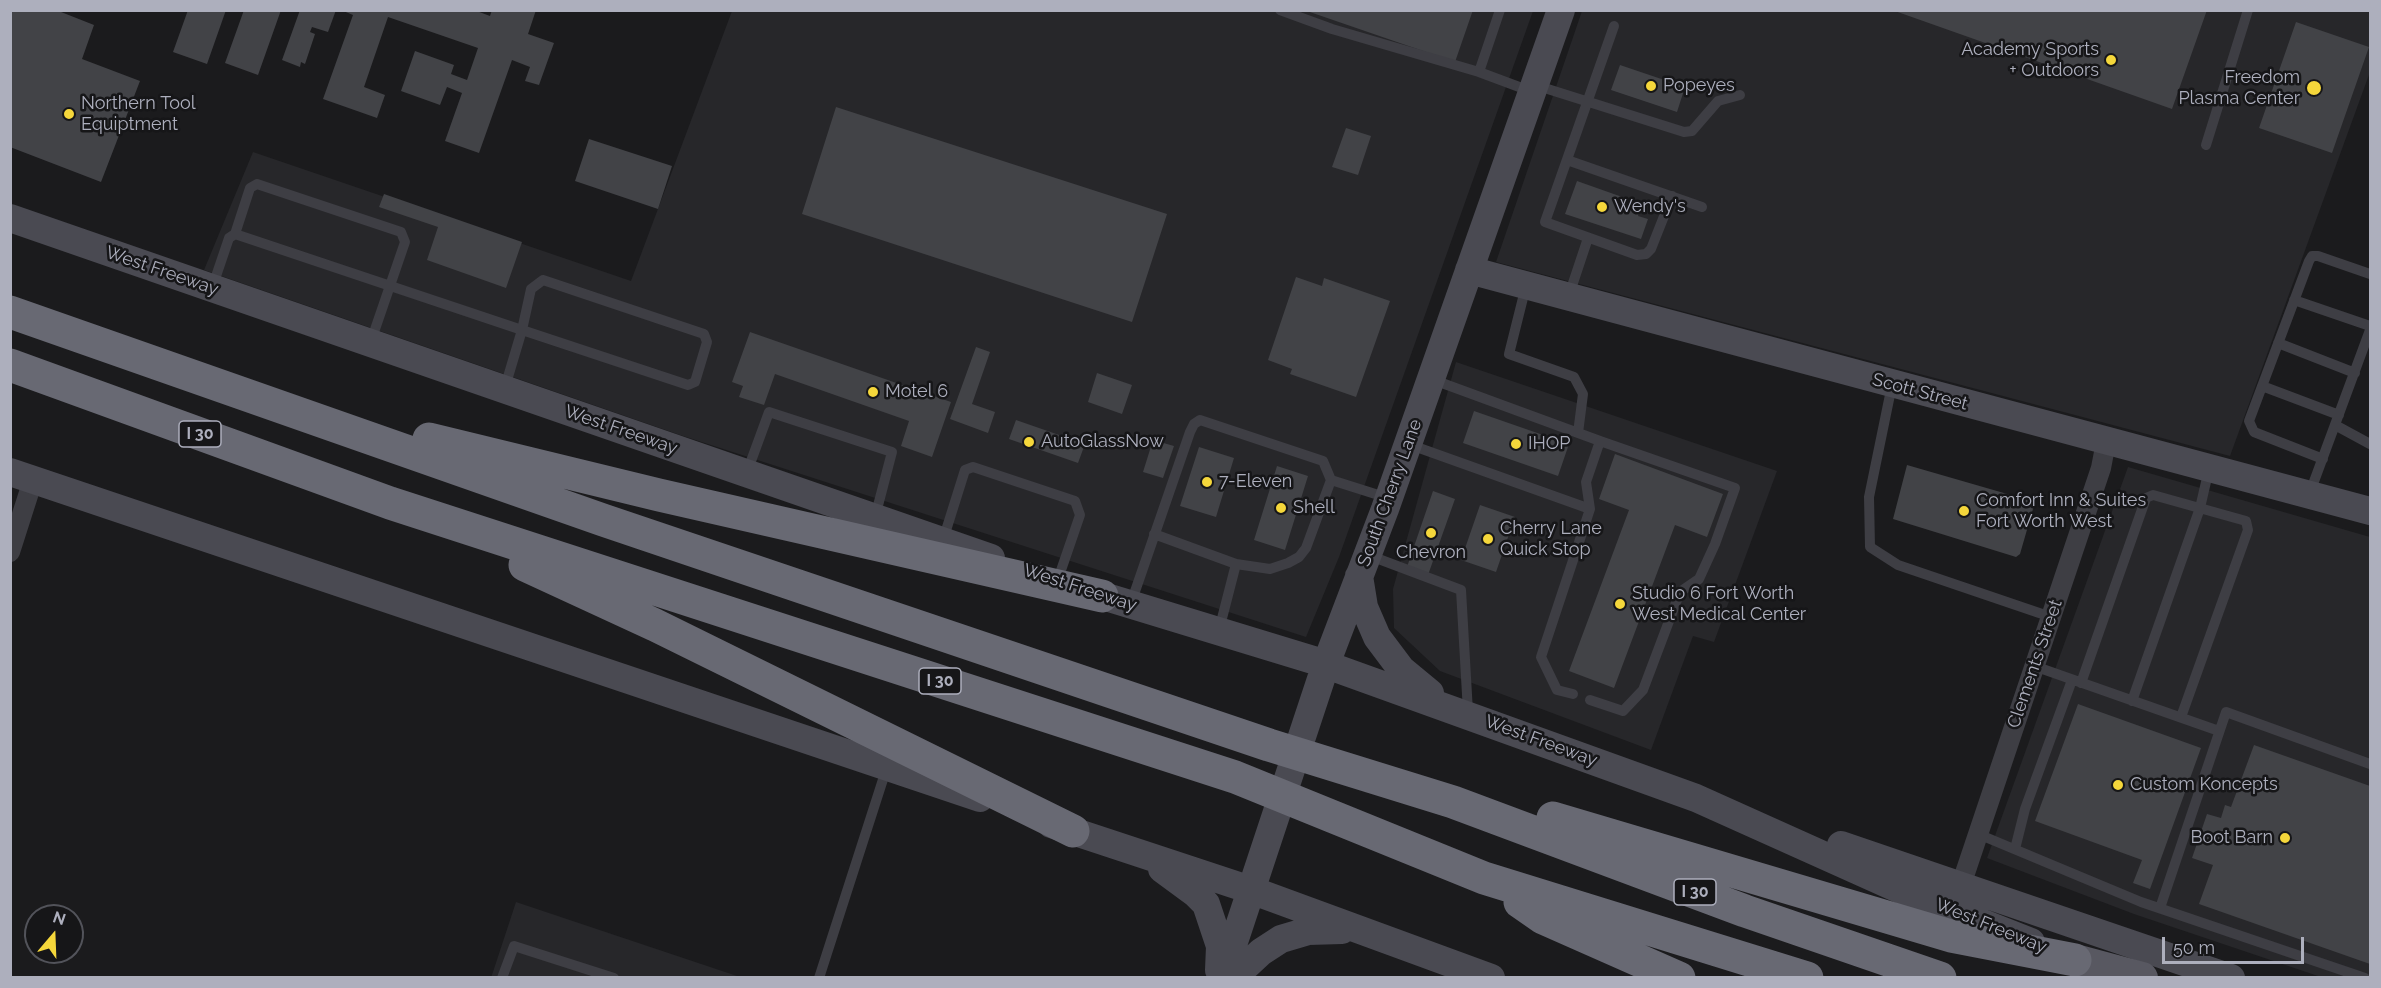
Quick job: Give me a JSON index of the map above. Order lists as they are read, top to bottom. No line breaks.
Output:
{"streets":{"highway":["I 30"],"main road":["West Freeway","Scott Street","South Cherry Lane"],"street":["Clements Street"]},"crossings":[["West Freeway","South Cherry Lane"],["Scott Street","South Cherry Lane"],["Scott Street","Clements Street"]],"places":["Academy Sports + Outdoors","Popeyes","Freedom Plasma Center","Northern Tool Equiptment","Wendy's","Motel 6","AutoGlassNow","IHOP","7-Eleven","Shell","Comfort Inn & Suites Fort Worth West","Chevron","Cherry Lane Quick Stop","Studio 6 Fort Worth West Medical Center","Custom Koncepts","Boot Barn"],"scale_bar":"50 m","north":"top"}
